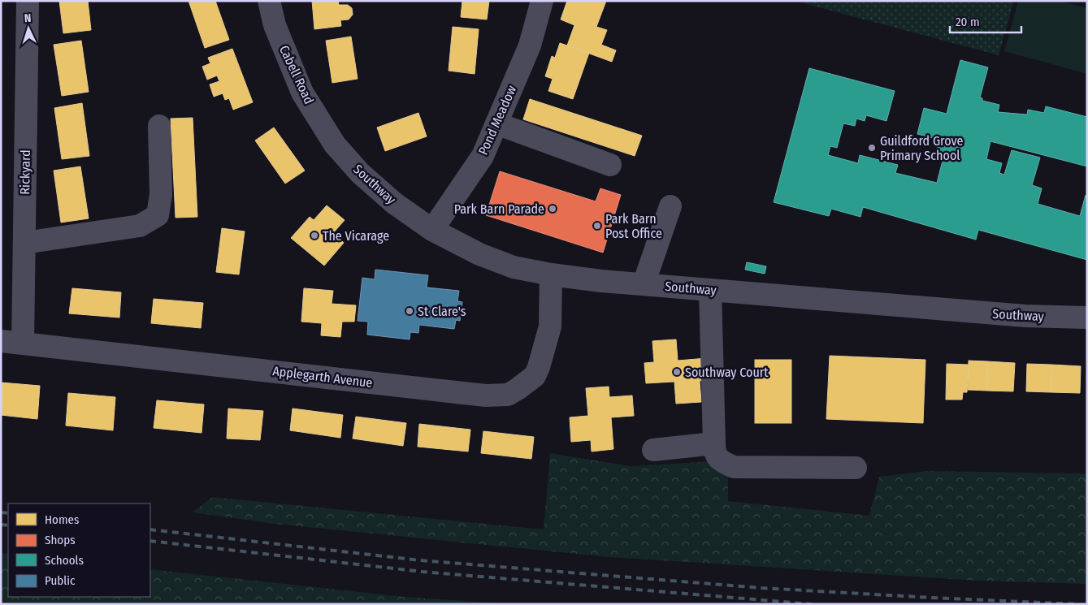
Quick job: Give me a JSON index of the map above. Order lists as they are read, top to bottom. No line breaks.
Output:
{"streets":{"street":["Cabell Road","Pond Meadow","Rickyard","Southway","Applegarth Avenue"]},"crossings":[["Cabell Road","Southway"],["Pond Meadow","Southway"],["Rickyard","Applegarth Avenue"],["Southway","Applegarth Avenue"]],"places":["Guildford Grove Primary School","Park Barn Parade","Park Barn Post Office","The Vicarage","St Clare's","Southway Court"],"legend":["Homes","Shops","Schools","Public"],"scale_bar":"20 m","north":"top"}
